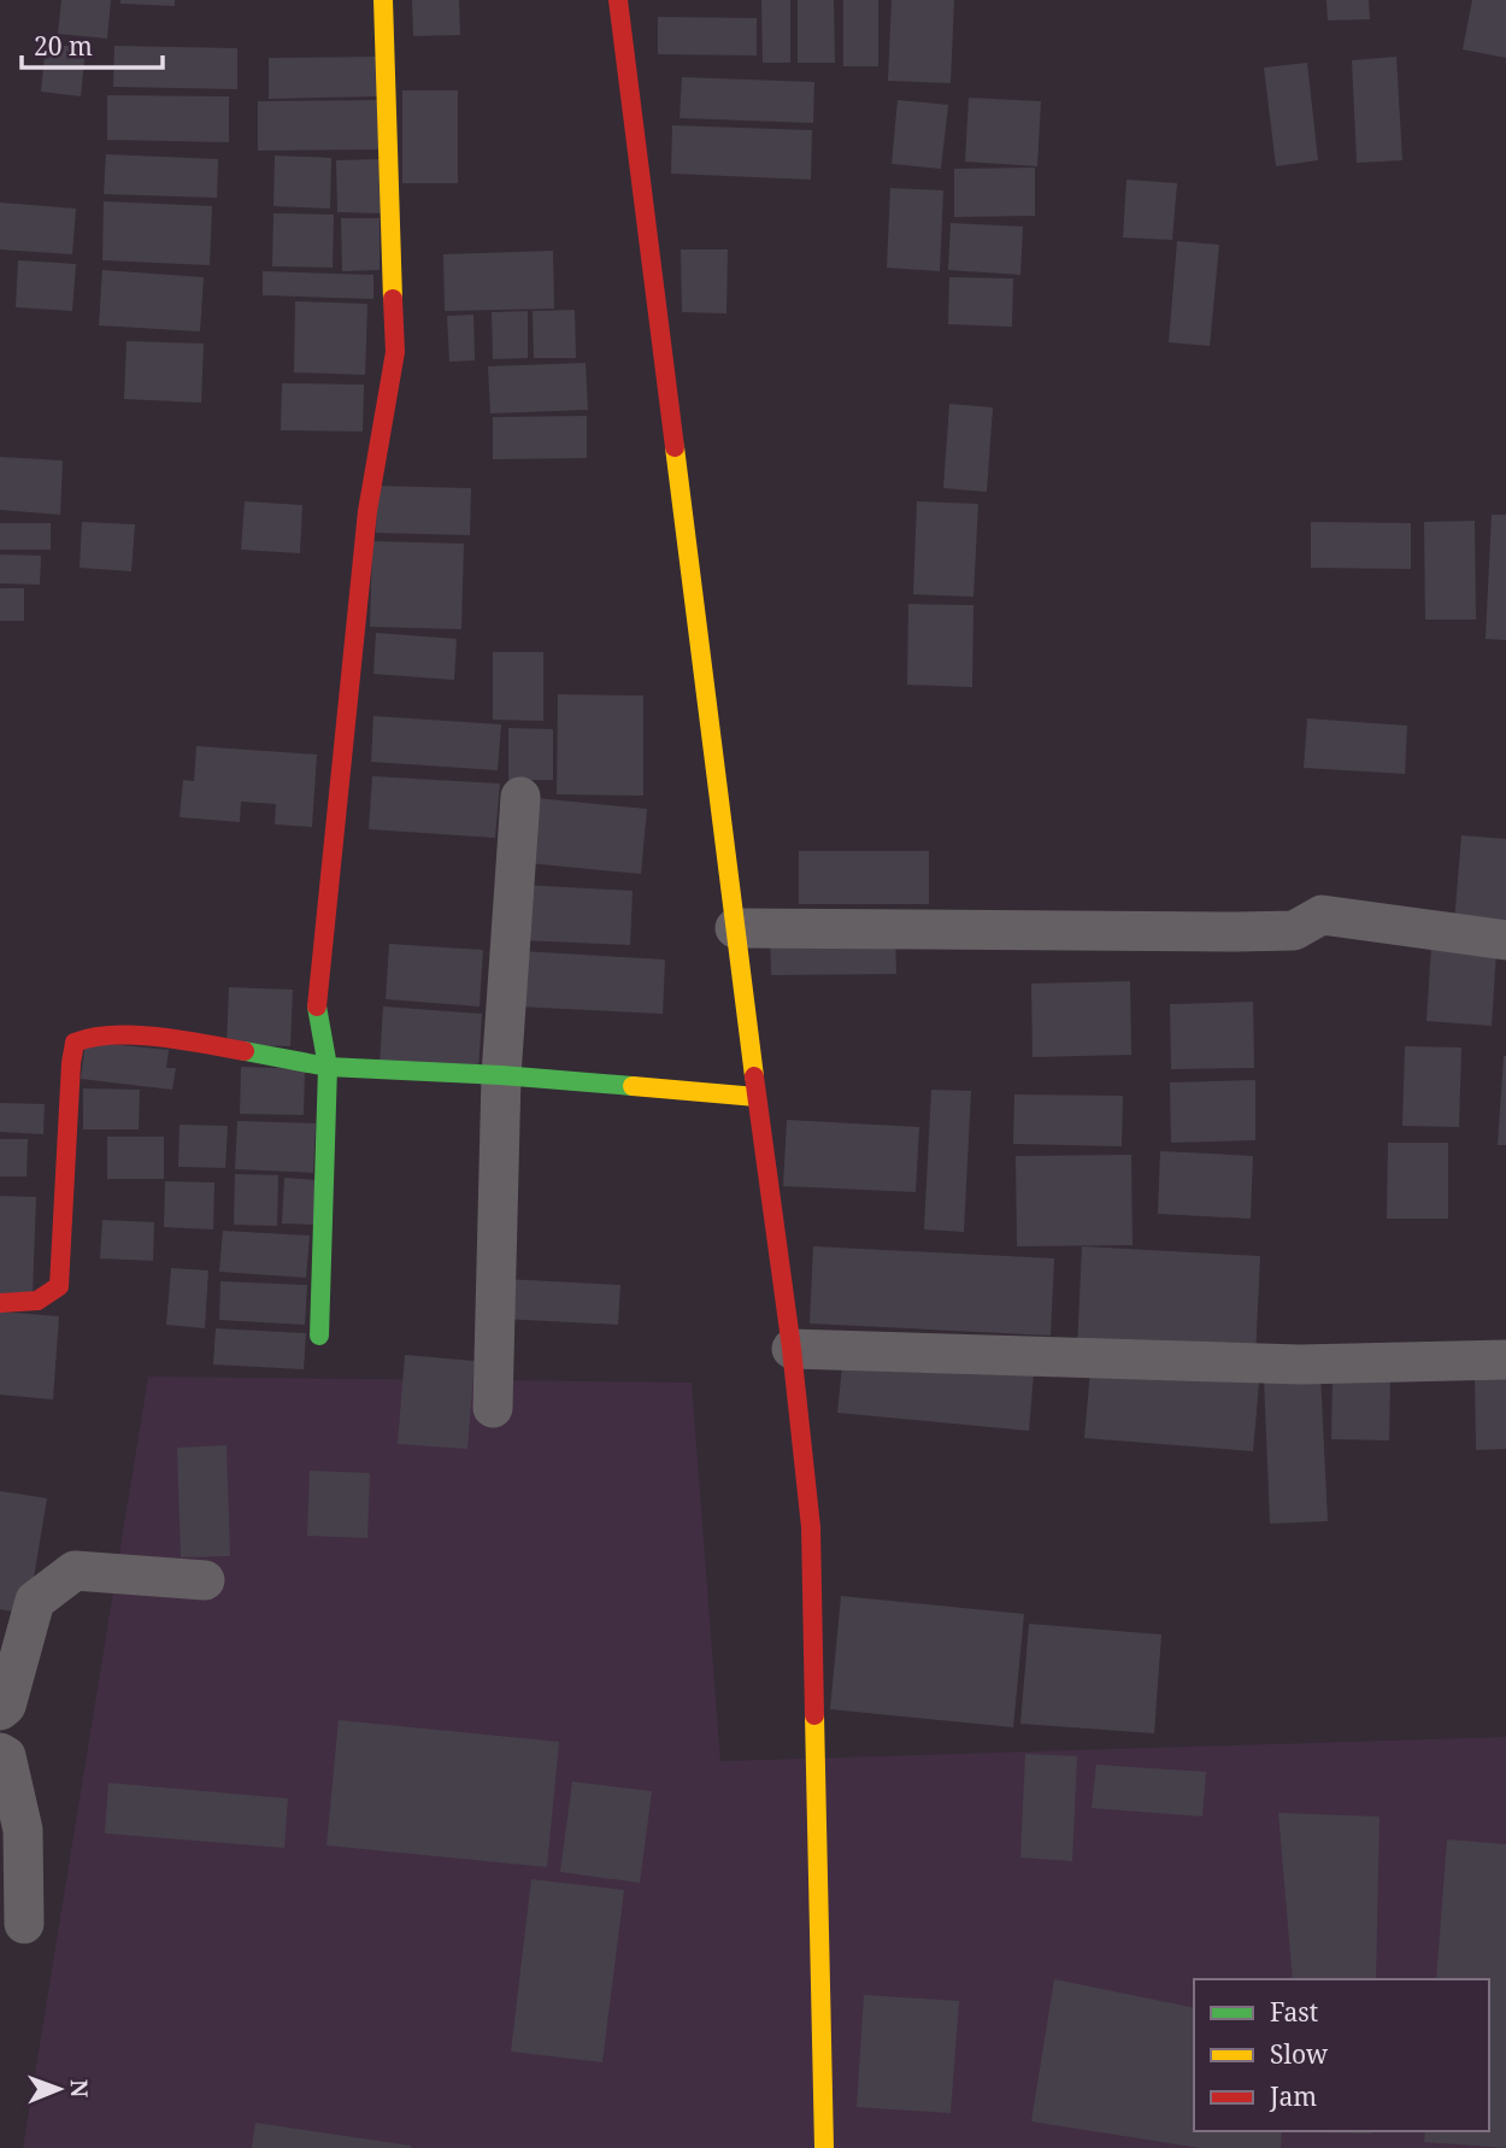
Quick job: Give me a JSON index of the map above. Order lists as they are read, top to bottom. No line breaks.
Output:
{"legend":["Fast","Slow","Jam"],"scale_bar":"20 m","north":"right"}
